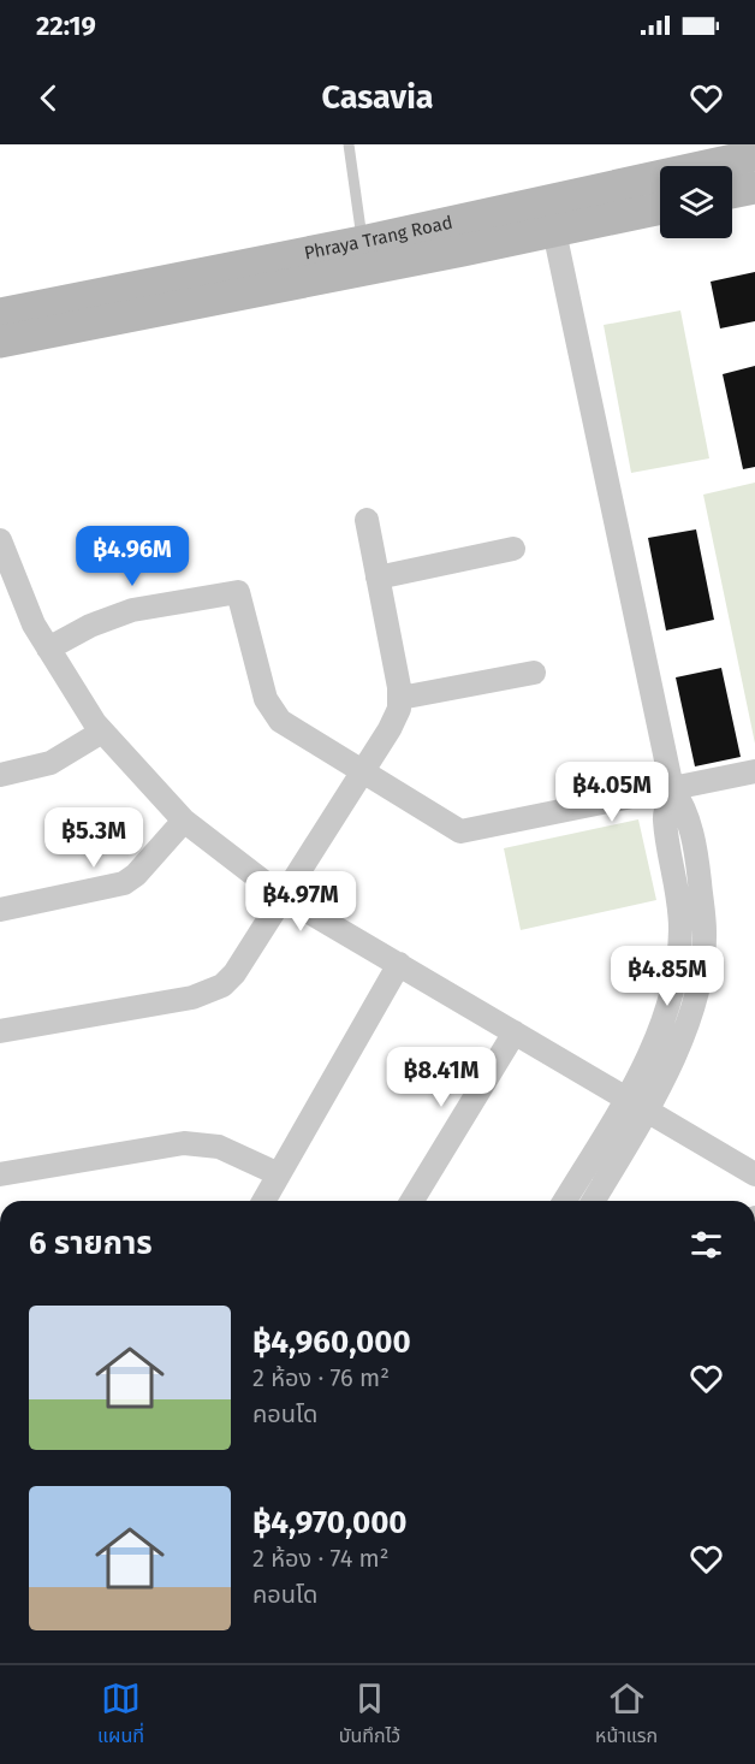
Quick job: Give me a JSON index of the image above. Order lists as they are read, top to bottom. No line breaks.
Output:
{"streets":{"main road":["Phraya Trang Road"]},"page":{"status":"22:19","header":"Casavia","price":["฿4.96M","฿4.05M","฿5.3M","฿4.97M","฿4.85M","฿8.41M"],"heading":"6 รายการ","list":[{"name":"฿4,960,000","note":"2 ห้อง · 76 m² · คอนโด"},{"name":"฿4,970,000","note":"2 ห้อง · 74 m² · คอนโด"}],"tabs":["แผนที่","บันทึกไว้","หน้าแรก"]}}
